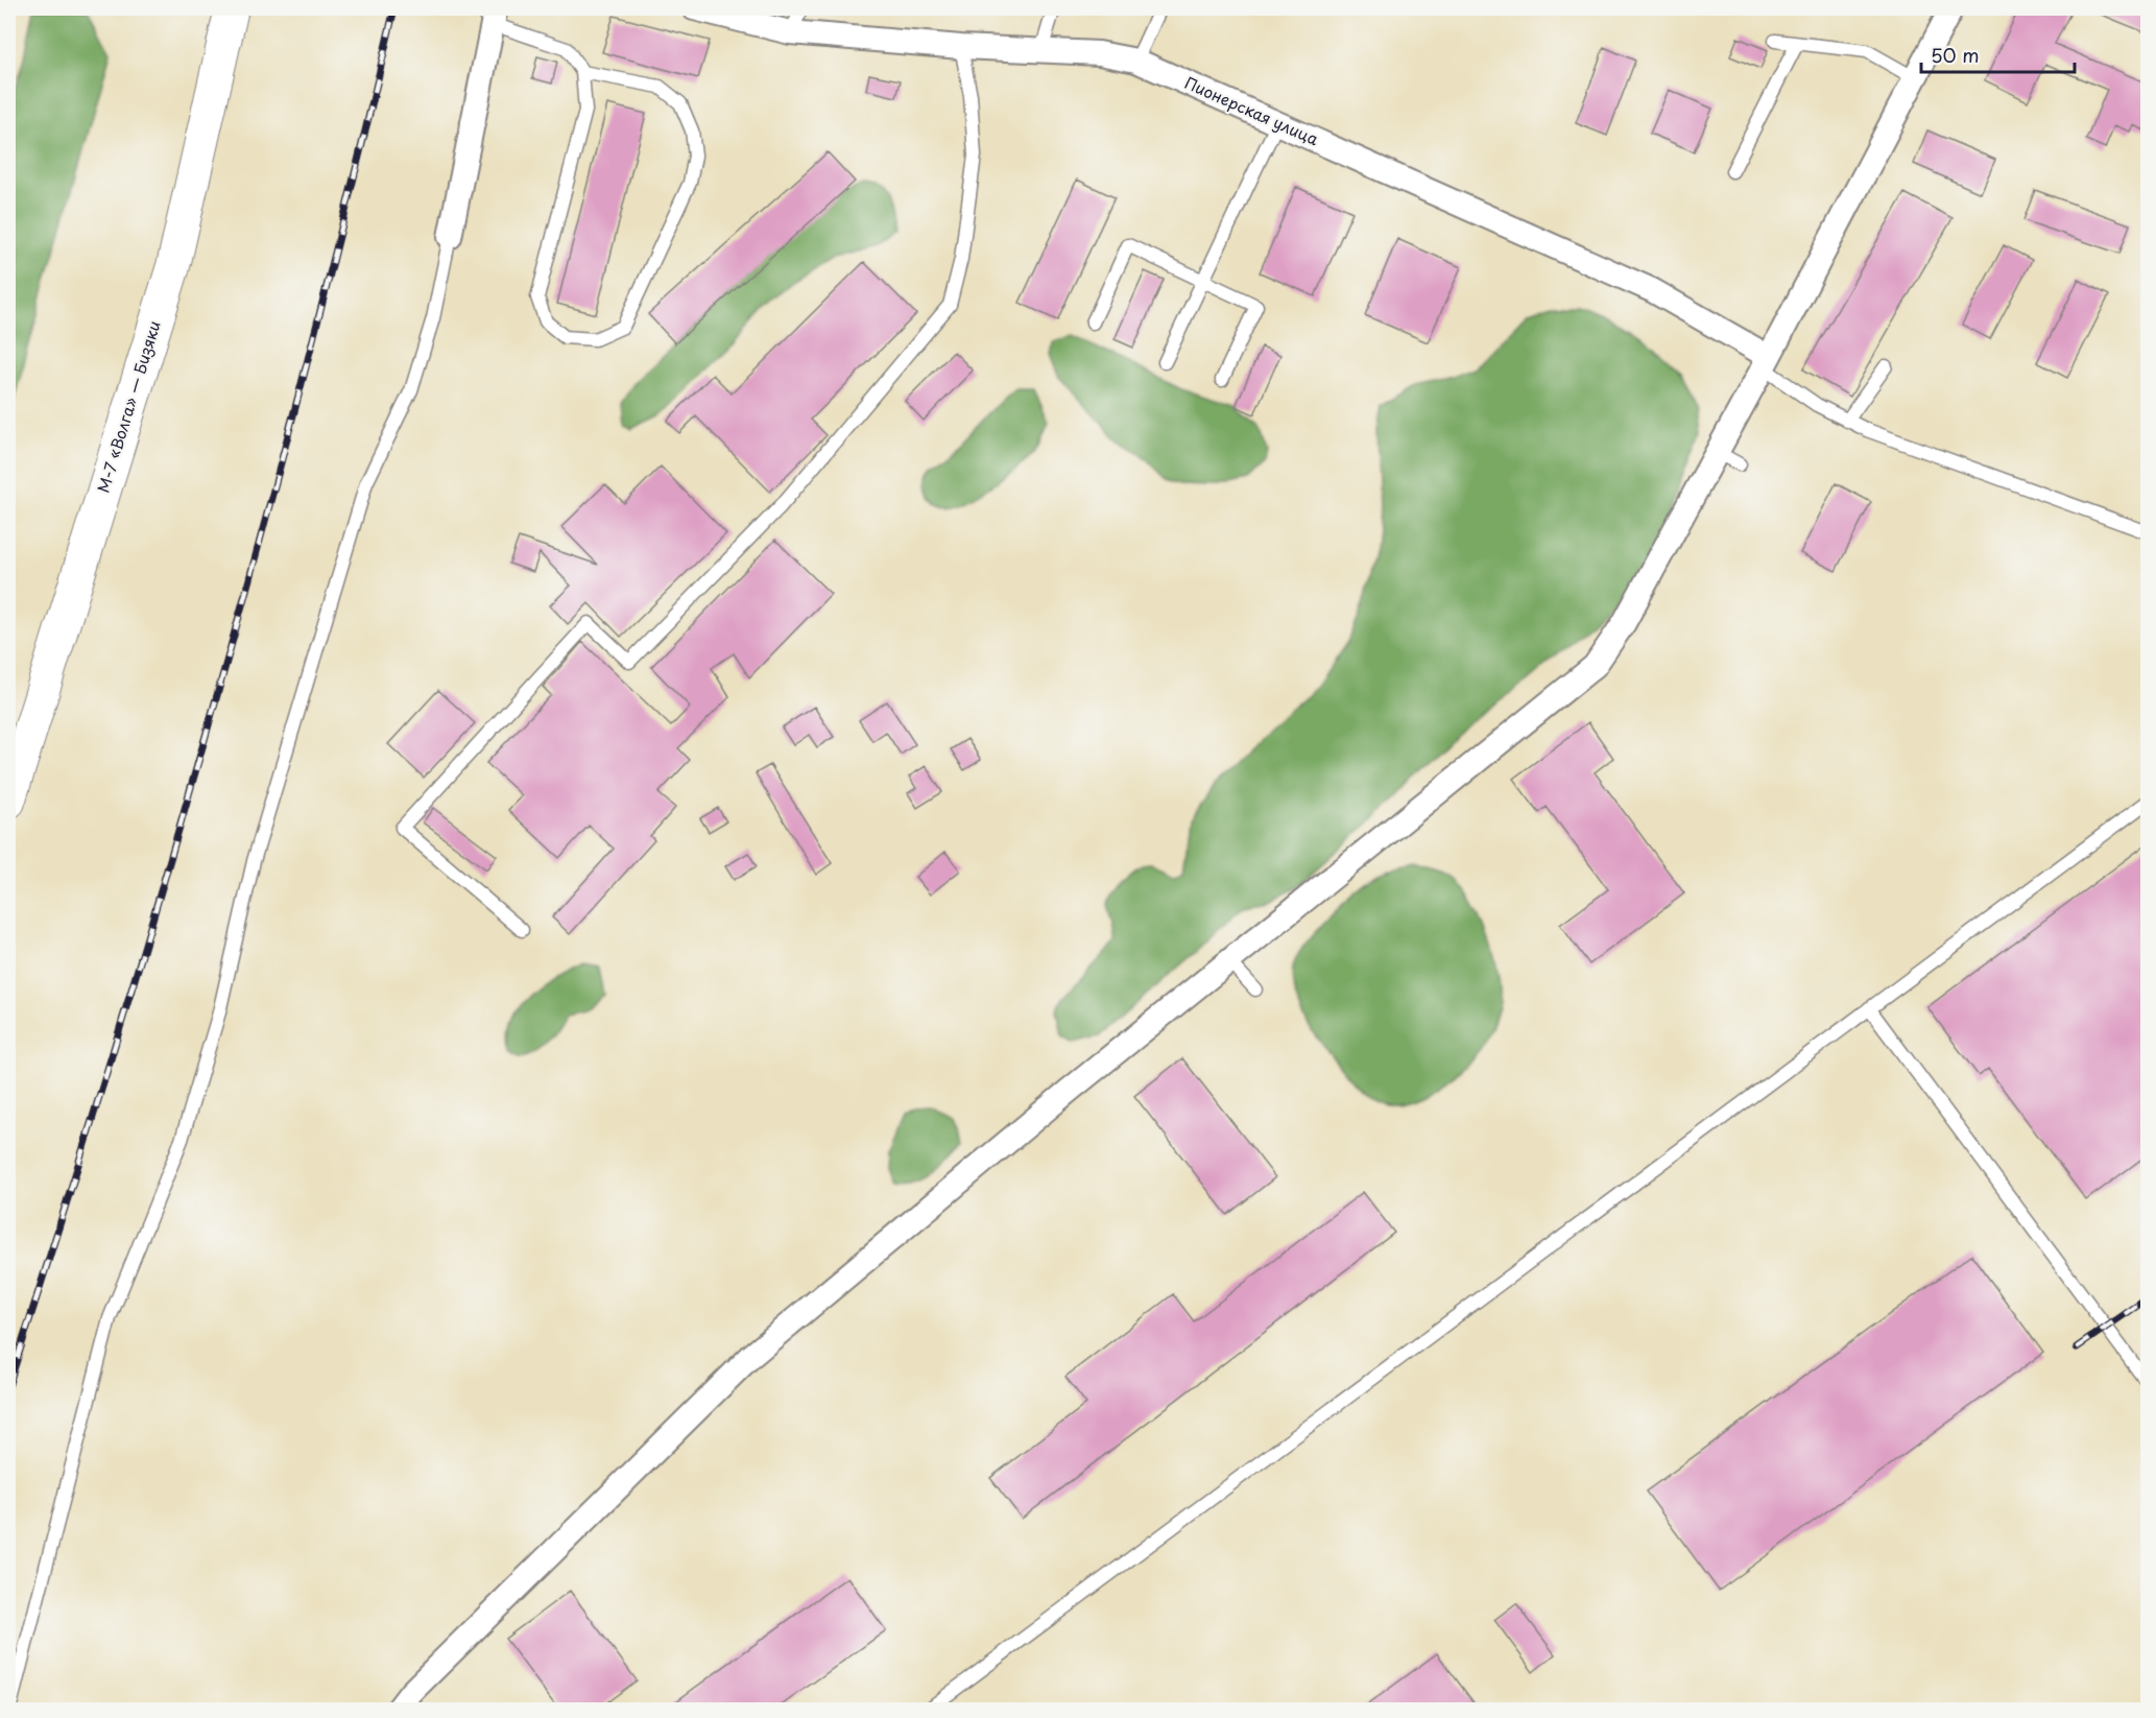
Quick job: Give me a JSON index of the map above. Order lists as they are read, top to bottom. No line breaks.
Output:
{"streets":{"main road":["М-7 «Волга» — Бизяки"],"street":["Пионерская улица"]},"scale_bar":"50 m"}
